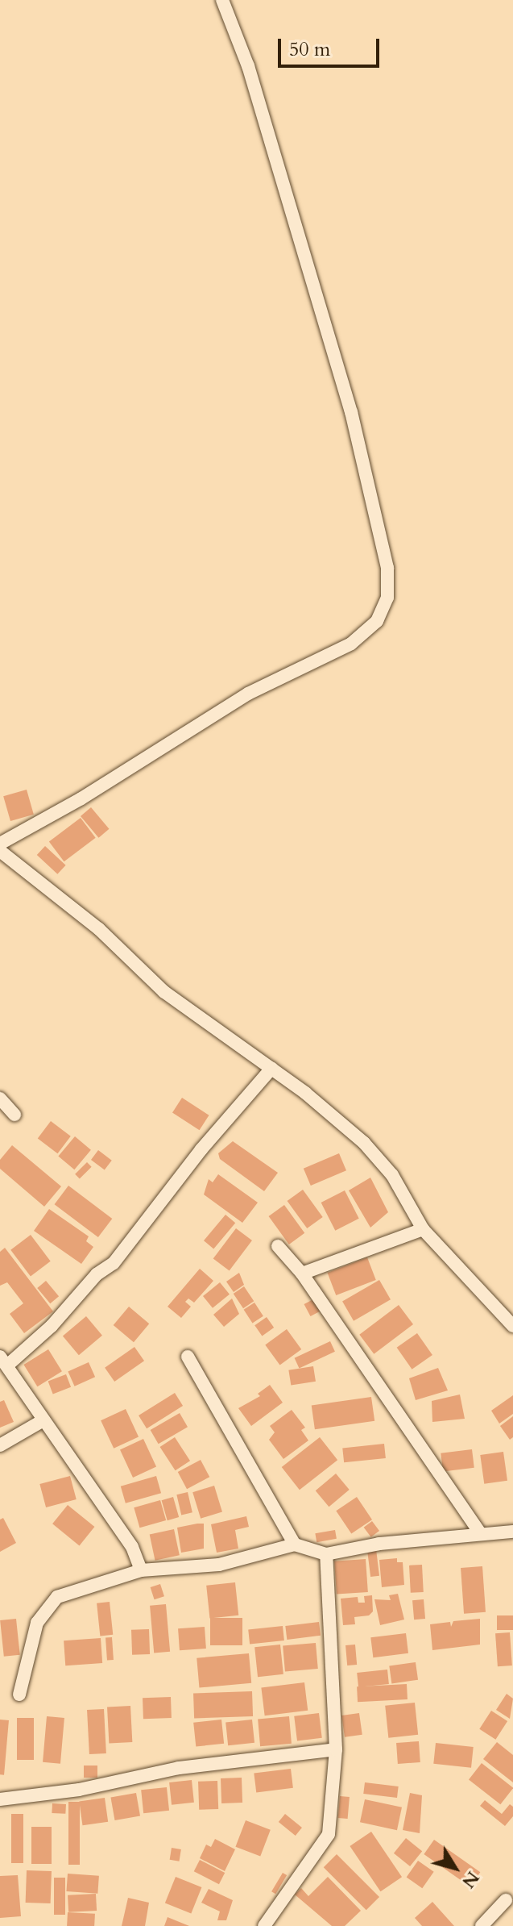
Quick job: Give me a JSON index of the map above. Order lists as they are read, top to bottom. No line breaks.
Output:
{"scale_bar":"50 m","north":"bottom right"}
